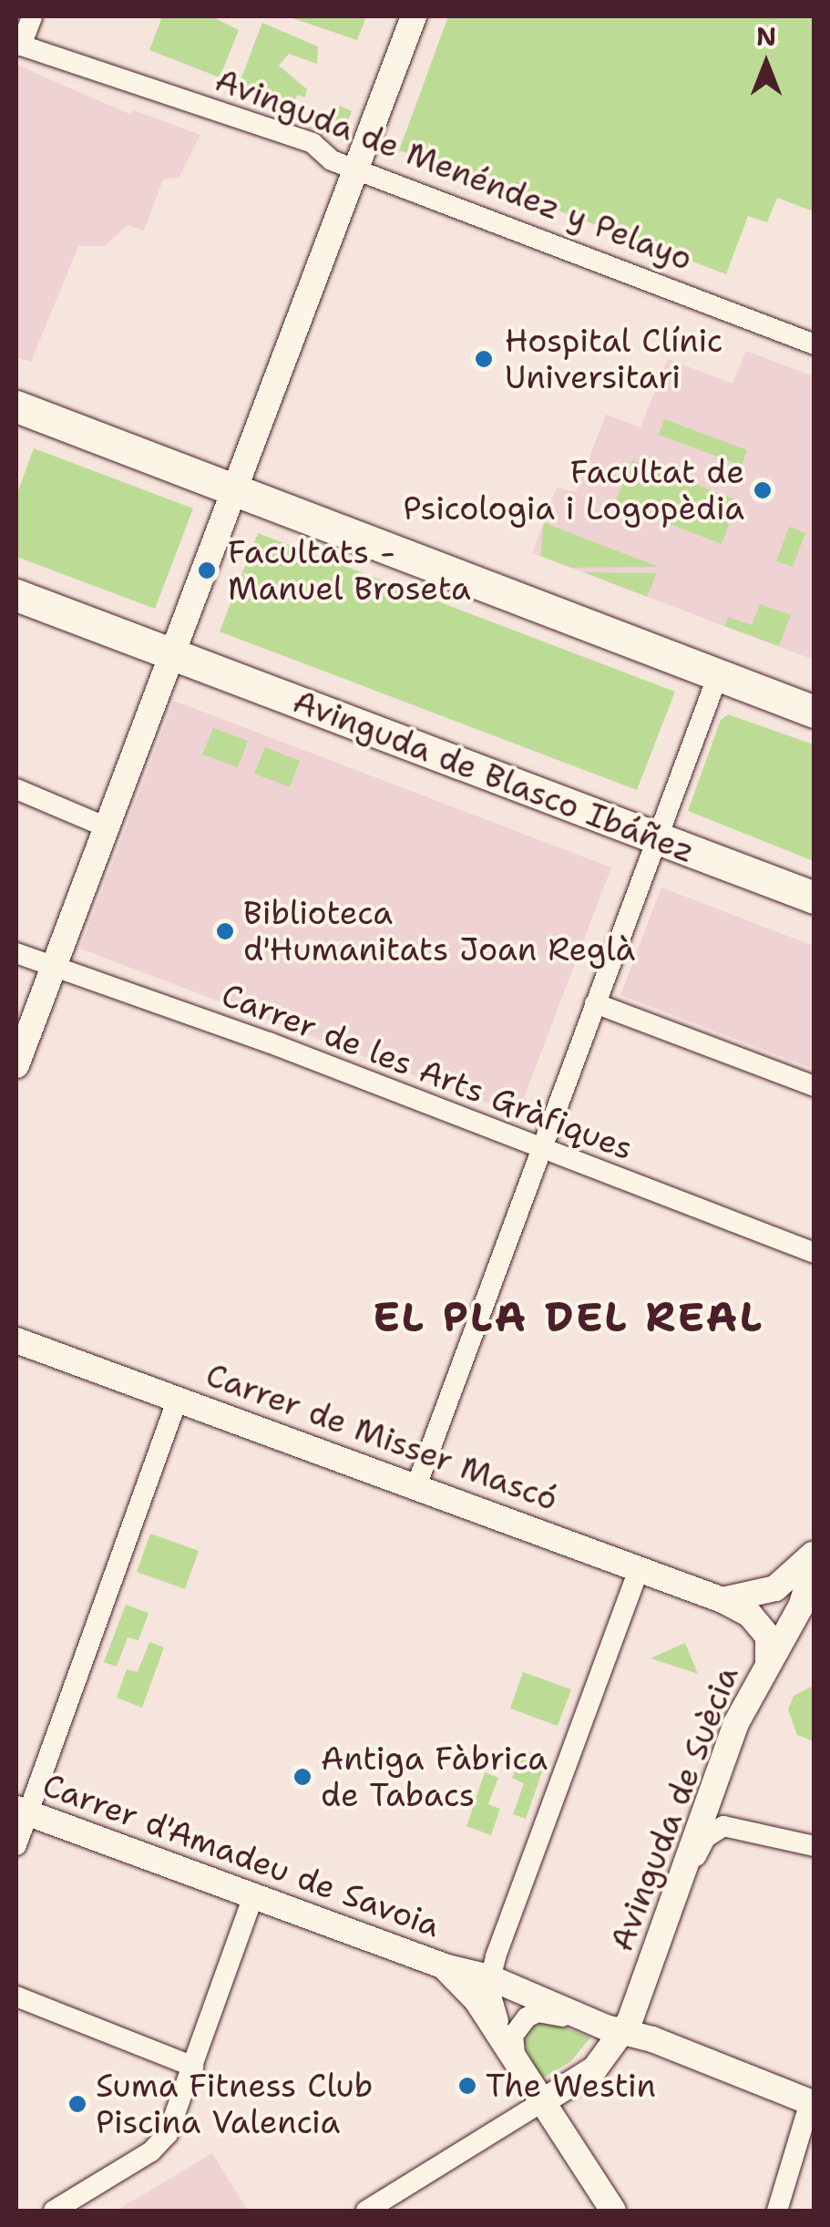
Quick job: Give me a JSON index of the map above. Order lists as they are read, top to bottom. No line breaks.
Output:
{"streets":{"main road":["Avinguda de Blasco Ibáñez"],"street":["Avinguda de Menéndez y Pelayo","Carrer de les Arts Gràfiques","Carrer de Misser Mascó","Avinguda de Suècia","Carrer d'Amadeu de Savoia"]},"crossings":[["Carrer de Misser Mascó","Avinguda de Suècia"],["Avinguda de Suècia","Carrer d'Amadeu de Savoia"]],"districts":["EL PLA DEL REAL"],"places":["Hospital Clínic Universitari","Facultat de Psicologia i Logopèdia","Facultats - Manuel Broseta","Biblioteca d'Humanitats Joan Reglà","Antiga Fàbrica de Tabacs","The Westin","Suma Fitness Club Piscina Valencia"],"north":"top"}
